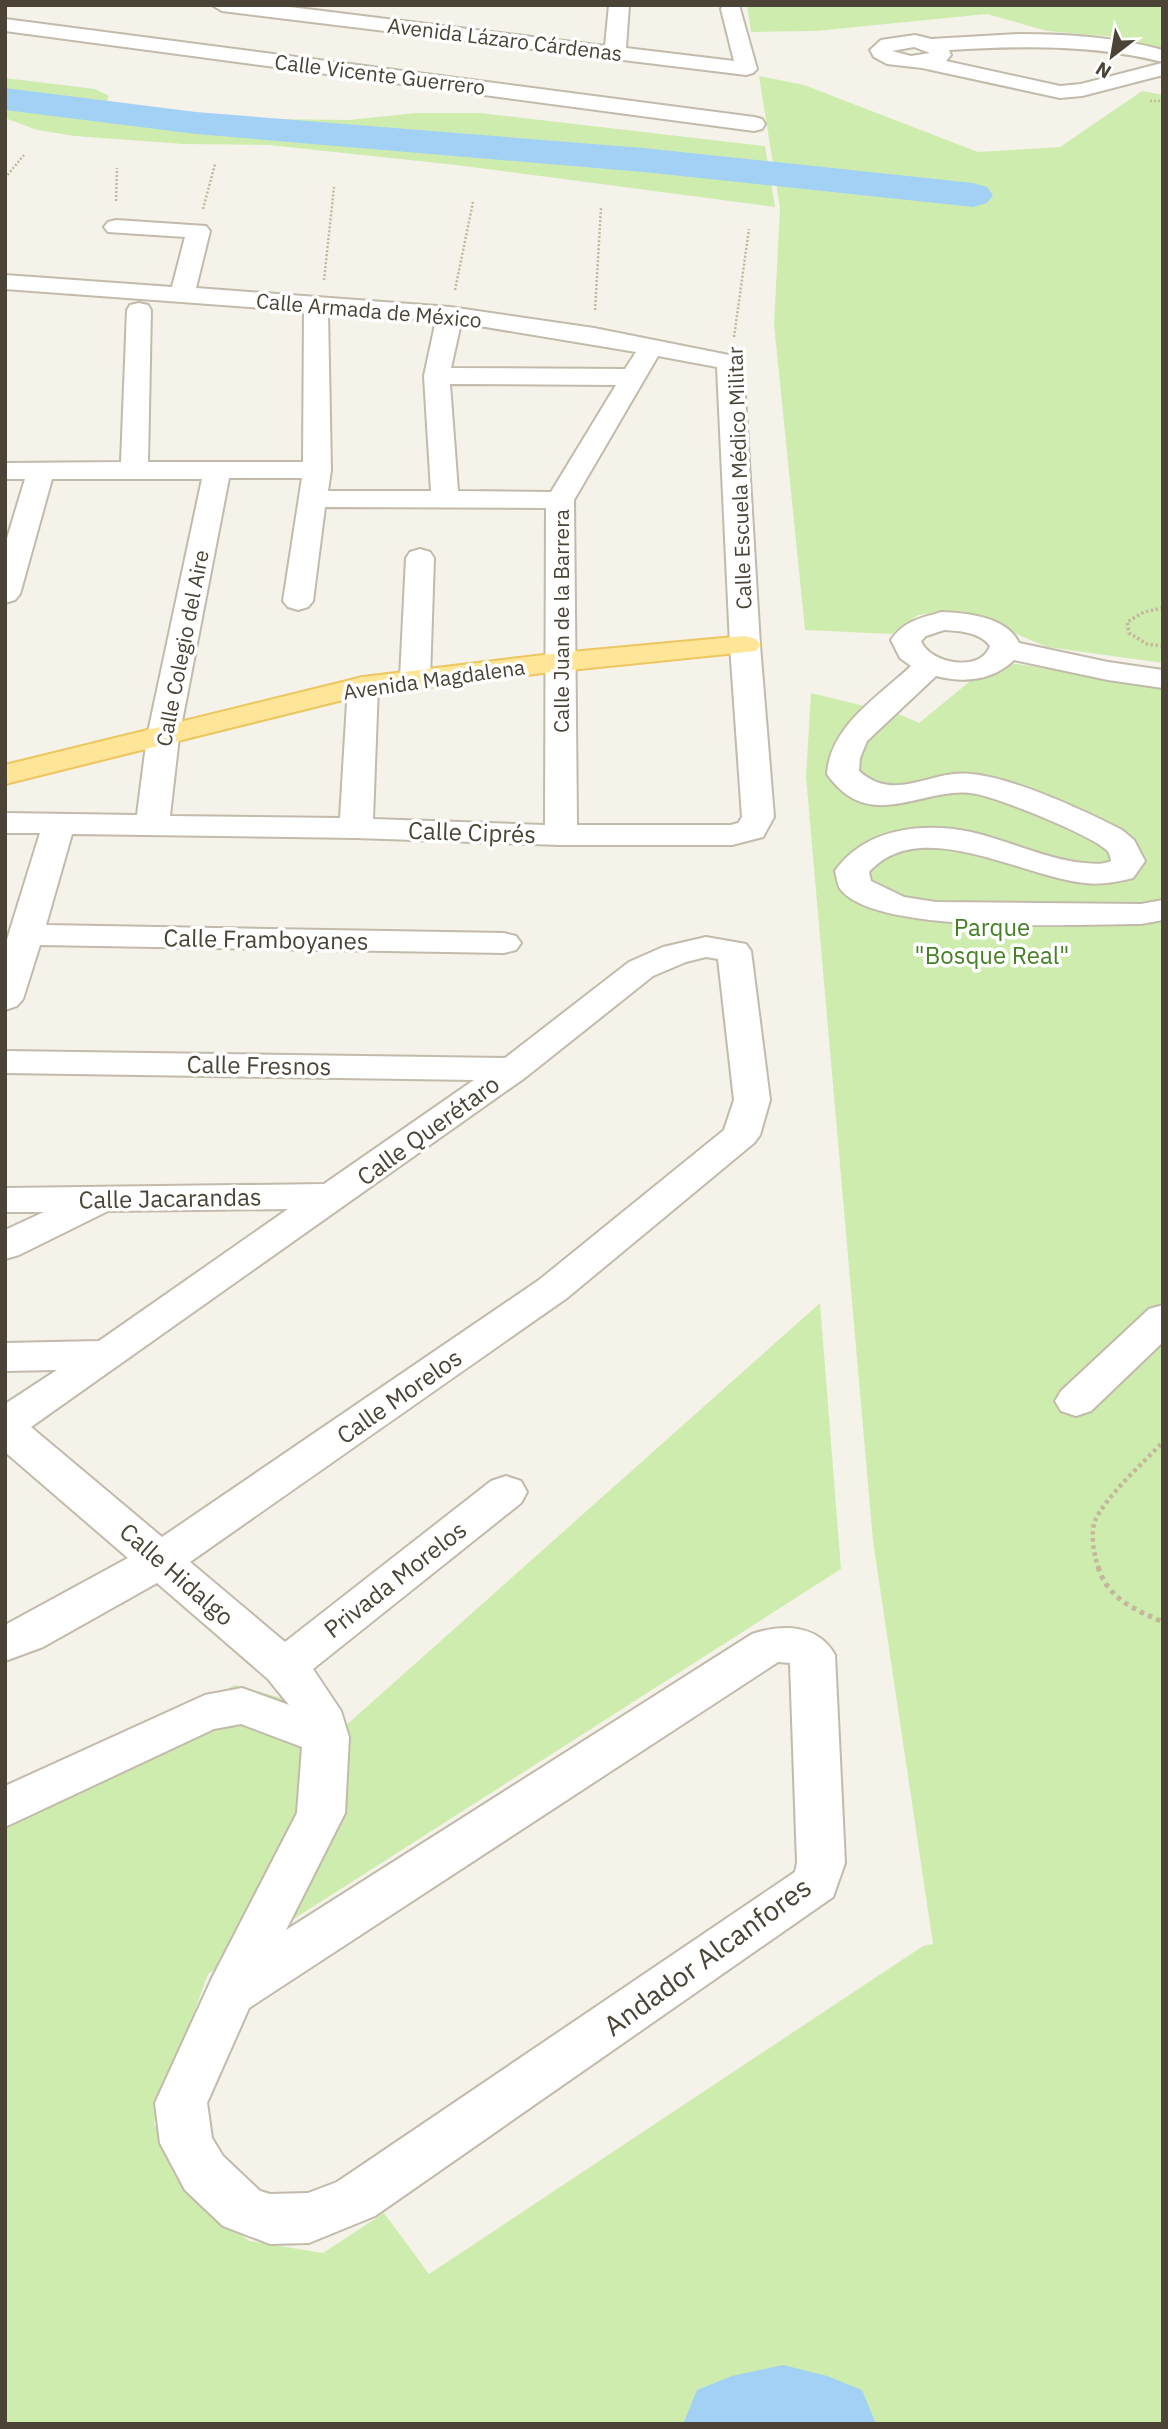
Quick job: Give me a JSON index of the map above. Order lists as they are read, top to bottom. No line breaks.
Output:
{"streets":{"main road":["Avenida Magdalena"],"street":["Avenida Lázaro Cárdenas","Calle Vicente Guerrero","Calle Armada de México","Calle Escuela Médico Militar","Calle Juan de la Barrera","Calle Colegio del Aire","Calle Ciprés","Calle Framboyanes","Calle Fresnos","Calle Querétaro","Calle Jacarandas","Calle Morelos","Calle Hidalgo","Privada Morelos","Andador Alcanfores"]},"crossings":[["Calle Armada de México","Calle Escuela Médico Militar"],["Calle Armada de México","Calle Juan de la Barrera"],["Calle Escuela Médico Militar","Avenida Magdalena"],["Calle Escuela Médico Militar","Calle Ciprés"],["Calle Juan de la Barrera","Avenida Magdalena"],["Calle Juan de la Barrera","Calle Ciprés"],["Calle Colegio del Aire","Avenida Magdalena"],["Calle Colegio del Aire","Calle Ciprés"],["Avenida Magdalena","Calle Ciprés"],["Calle Fresnos","Calle Querétaro"],["Calle Querétaro","Calle Jacarandas"],["Calle Querétaro","Calle Morelos"],["Calle Querétaro","Calle Hidalgo"],["Calle Morelos","Calle Hidalgo"],["Calle Hidalgo","Privada Morelos"],["Calle Hidalgo","Andador Alcanfores"]],"parks":["Parque \"Bosque Real\""],"north":"bottom left"}
